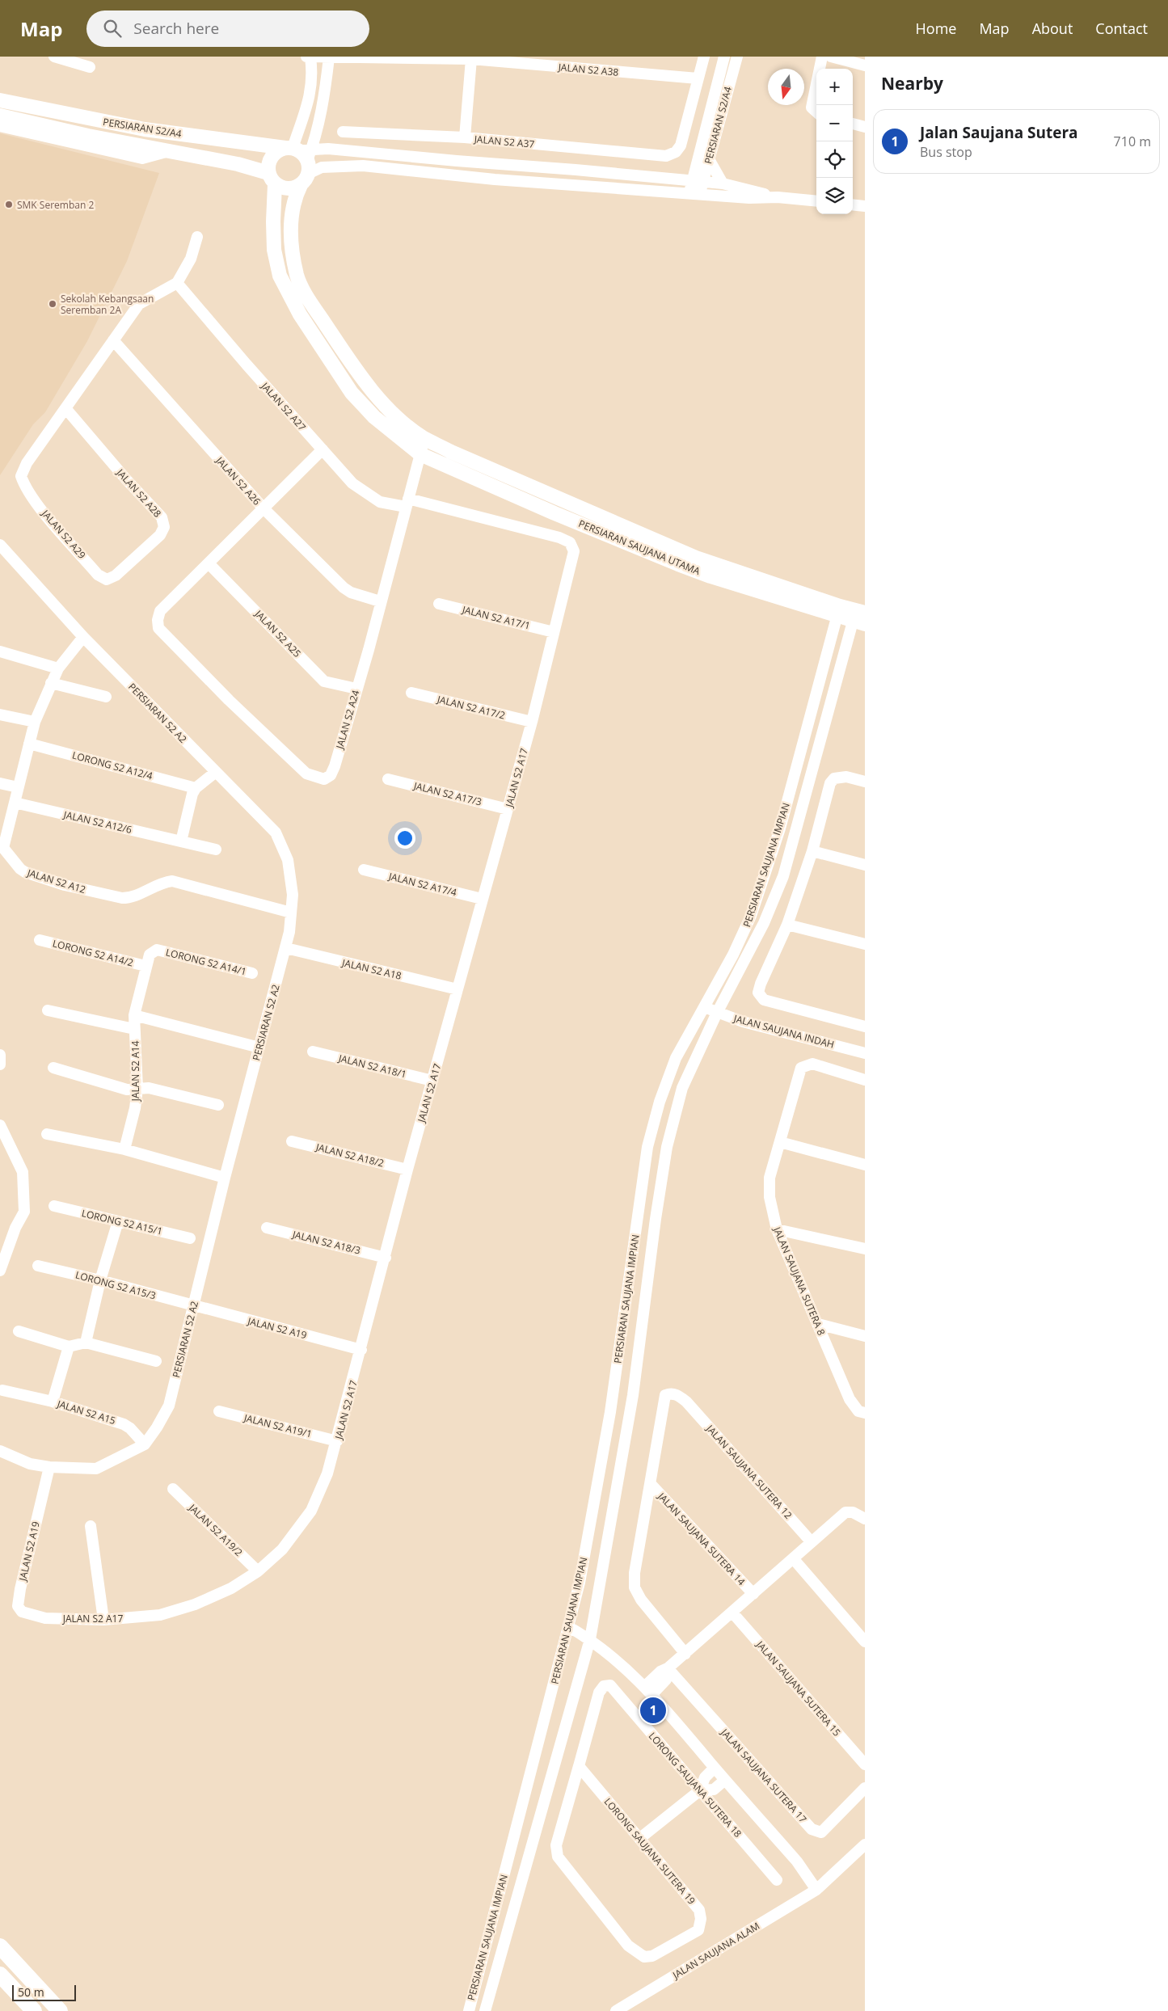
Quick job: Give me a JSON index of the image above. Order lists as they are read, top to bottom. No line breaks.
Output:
{"streets":{"main road":["PERSIARAN S2/A4","PERSIARAN SAUJANA UTAMA"],"street":["JALAN S2 A38","JALAN S2 A37","JALAN S2 A27","JALAN S2 A26","JALAN S2 A28","JALAN S2 A29","JALAN S2 A17/1","JALAN S2 A25","JALAN S2 A17/2","PERSIARAN S2 A2","JALAN S2 A24","LORONG S2 A12/4","JALAN S2 A17","JALAN S2 A17/3","JALAN S2 A12/6","PERSIARAN SAUJANA IMPIAN","JALAN S2 A12","JALAN S2 A17/4","LORONG S2 A14/2","LORONG S2 A14/1","JALAN S2 A18","JALAN SAUJANA INDAH","JALAN S2 A18/1","JALAN S2 A14","JALAN S2 A18/2","LORONG S2 A15/1","JALAN S2 A18/3","JALAN SAUJANA SUTERA 8","LORONG S2 A15/3","JALAN S2 A19","JALAN S2 A15","JALAN S2 A19/1","JALAN SAUJANA SUTERA 12","JALAN S2 A19/2","JALAN SAUJANA SUTERA 14","JALAN SAUJANA SUTERA 15","JALAN SAUJANA SUTERA 17","LORONG SAUJANA SUTERA 18","LORONG SAUJANA SUTERA 19","JALAN SAUJANA ALAM"]},"crossings":[["JALAN S2 A38","JALAN S2 A37"],["PERSIARAN S2/A4","PERSIARAN SAUJANA UTAMA"],["JALAN S2 A27","JALAN S2 A24"],["JALAN S2 A27","JALAN S2 A17"],["JALAN S2 A26","JALAN S2 A24"],["JALAN S2 A28","JALAN S2 A29"],["PERSIARAN SAUJANA UTAMA","JALAN S2 A24"],["PERSIARAN SAUJANA UTAMA","PERSIARAN SAUJANA IMPIAN"],["JALAN S2 A17/1","JALAN S2 A17"],["JALAN S2 A25","JALAN S2 A24"],["JALAN S2 A17/2","JALAN S2 A17"],["PERSIARAN S2 A2","JALAN S2 A12"],["PERSIARAN S2 A2","JALAN S2 A18"],["PERSIARAN S2 A2","LORONG S2 A15/3"],["PERSIARAN S2 A2","JALAN S2 A19"],["PERSIARAN S2 A2","JALAN S2 A15"],["JALAN S2 A24","JALAN S2 A17"],["LORONG S2 A12/4","JALAN S2 A12"],["JALAN S2 A17","JALAN S2 A17/3"],["JALAN S2 A17","JALAN S2 A17/4"],["JALAN S2 A17","JALAN S2 A18"],["JALAN S2 A17","JALAN S2 A18/1"],["JALAN S2 A17","JALAN S2 A18/2"],["JALAN S2 A17","JALAN S2 A18/3"],["JALAN S2 A17","JALAN S2 A19"],["JALAN S2 A17","JALAN S2 A19/1"],["JALAN S2 A17","JALAN S2 A19/2"],["JALAN S2 A12/6","JALAN S2 A12"],["PERSIARAN SAUJANA IMPIAN","JALAN SAUJANA INDAH"],["LORONG S2 A14/2","LORONG S2 A14/1"],["LORONG S2 A14/2","JALAN S2 A14"],["LORONG S2 A14/1","JALAN S2 A14"],["LORONG S2 A15/3","JALAN S2 A19"],["JALAN SAUJANA SUTERA 12","JALAN SAUJANA SUTERA 14"],["LORONG SAUJANA SUTERA 18","LORONG SAUJANA SUTERA 19"]],"places":["SMK Seremban 2","Sekolah Kebangsaan Seremban 2A"],"scale_bar":"50 m","north":"bottom","page":{"header":"Map","search":"Search here","nav":["Home","Map","About","Contact"],"heading":"Nearby","map_buttons":["+","−"],"list":[{"mark":"1","name":"Jalan Saujana Sutera","note":"Bus stop","value":"710 m"}],"pins":"1","scale":"50 m"}}
